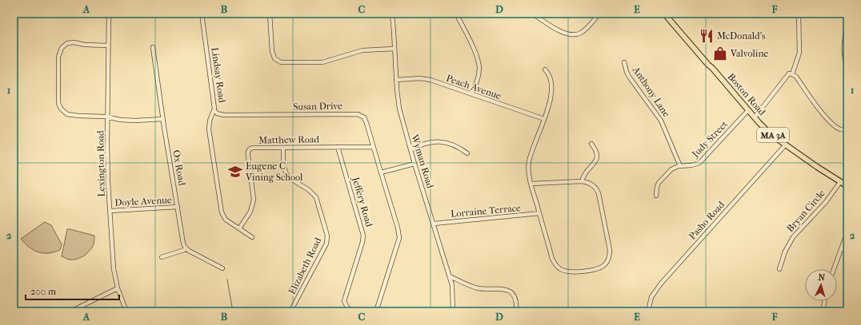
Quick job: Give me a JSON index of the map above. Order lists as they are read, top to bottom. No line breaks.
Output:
{"streets":{"main road":["Boston Road","MA 3A"],"street":["Lindsay Road","Peach Avenue","Anthony Lane","Susan Drive","Judy Street","Matthew Road","Wyman Road","Lexington Road","Ox Road","Doyle Avenue","Jeffery Road","Lorraine Terrace","Bryan Circle","Pasho Road","Elizabeth Road"]},"crossings":[["Lindsay Road","Susan Drive"],["Lindsay Road","Matthew Road"],["Peach Avenue","Wyman Road"],["Anthony Lane","Judy Street"],["Boston Road","Judy Street"],["Boston Road","Bryan Circle"],["Boston Road","Pasho Road"],["Susan Drive","Matthew Road"],["Matthew Road","Jeffery Road"],["Matthew Road","Elizabeth Road"],["Wyman Road","Lorraine Terrace"],["Lexington Road","Doyle Avenue"],["Ox Road","Doyle Avenue"]],"places":{"restaurant":["McDonald's"],"shop":["Valvoline"],"school or university":["Eugene C Vining School"]},"scale_bar":"200 m","north":"top","grid":{"columns":["A","B","C","D","E","F"],"rows":["1","2"]}}
